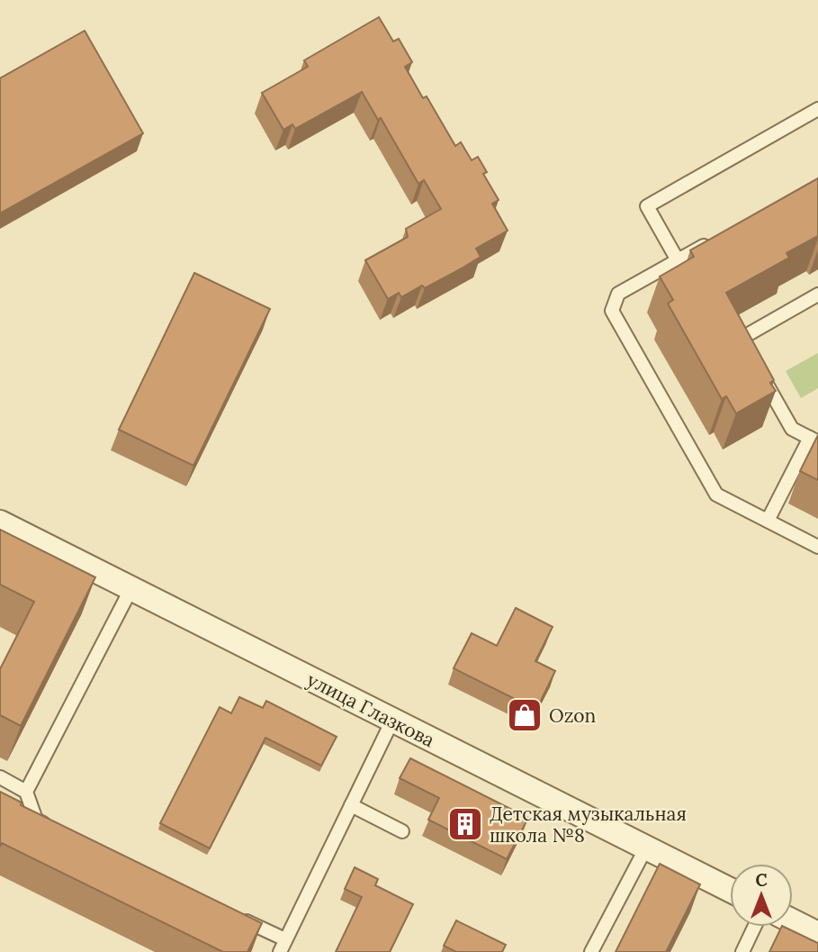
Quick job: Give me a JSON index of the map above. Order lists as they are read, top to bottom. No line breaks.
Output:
{"streets":{"street":["улица Глазкова"]},"places":{"shop":["Ozon"],"building":["Детская музыкальная школа №8"]},"north":"top"}
